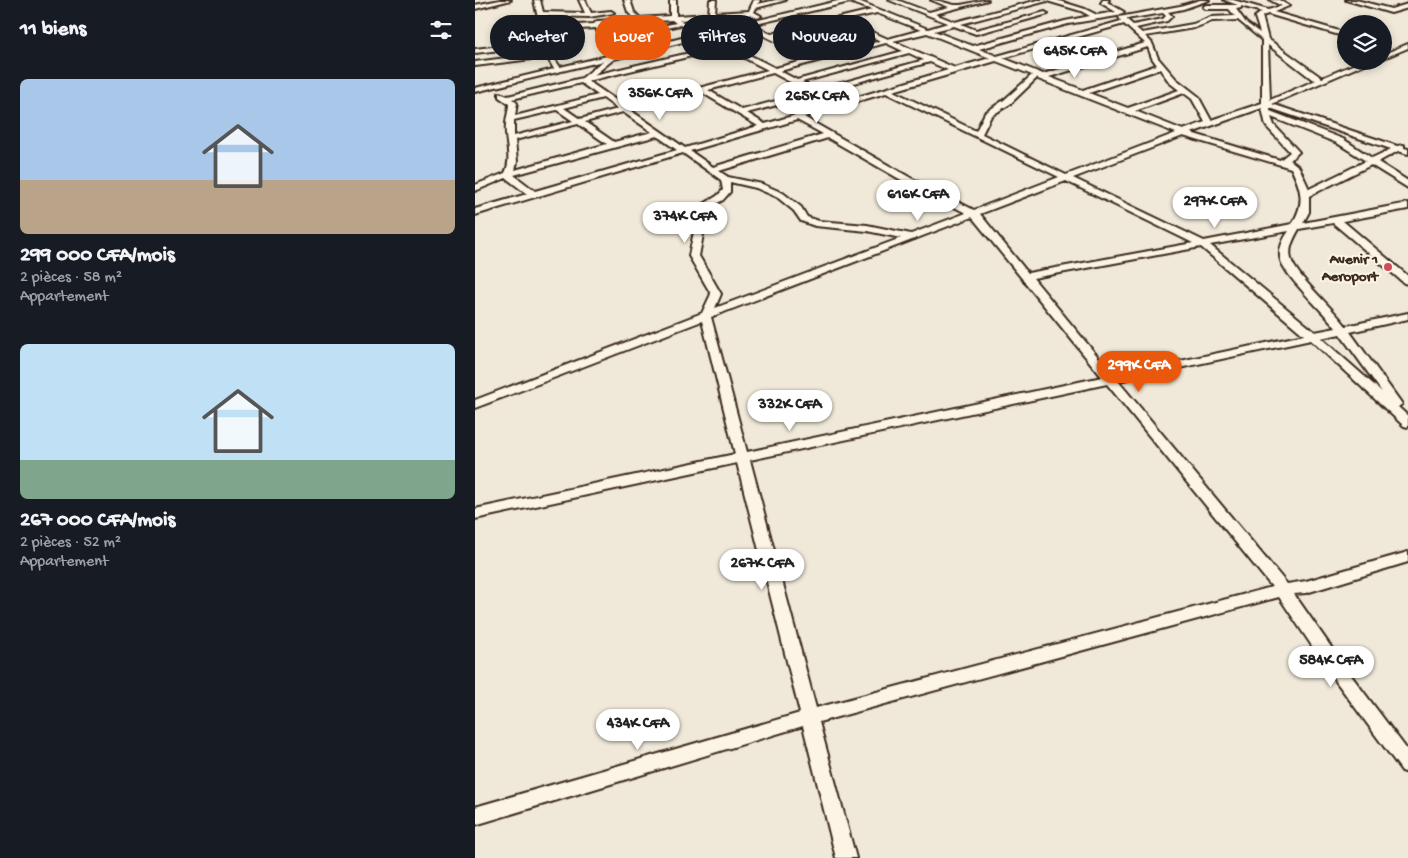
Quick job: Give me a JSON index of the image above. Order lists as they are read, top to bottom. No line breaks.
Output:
{"places":["Avenir 1 Aeroport"],"page":{"heading":"11 biens","chip":["Acheter","Louer","Filtres","Nouveau"],"price":["645K CFA","356K CFA","265K CFA","616K CFA","297K CFA","374K CFA","299K CFA","332K CFA","267K CFA","584K CFA","434K CFA"],"list":[{"name":"299 000 CFA/mois","note":"2 pièces · 58 m² · Appartement"},{"name":"267 000 CFA/mois","note":"2 pièces · 52 m² · Appartement"}]}}
